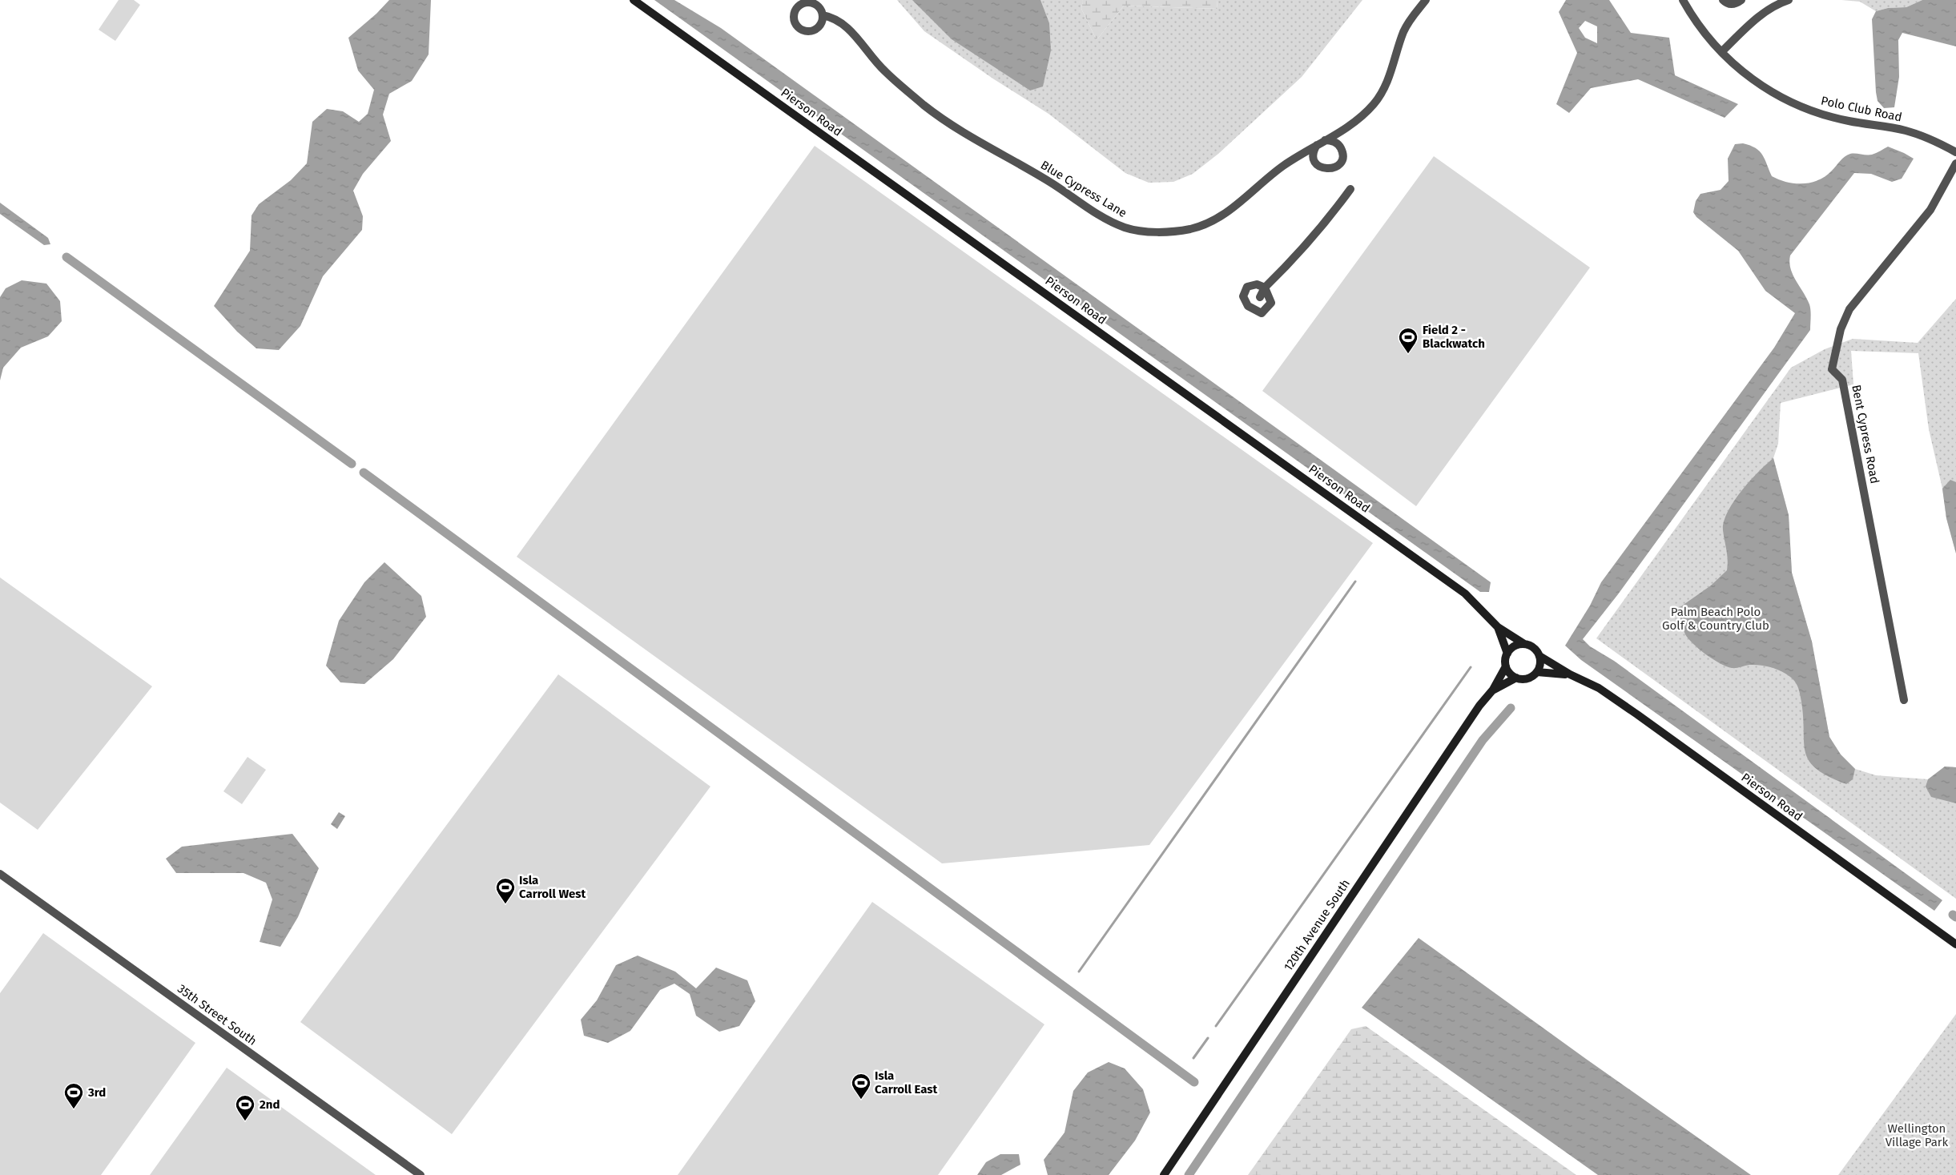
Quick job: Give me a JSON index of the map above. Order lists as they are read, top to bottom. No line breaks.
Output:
{"streets":{"street":["Polo Club Road","Pierson Road","Blue Cypress Lane","Bent Cypress Road","120th Avenue South","35th Street South"]},"crossings":[["Pierson Road","120th Avenue South"]],"parks":["Palm Beach Polo Golf & Country Club","Wellington Village Park"],"places":{"sports":["Field 2 - Blackwatch","Isla Carroll West","Isla Carroll East","3rd","2nd"]}}
